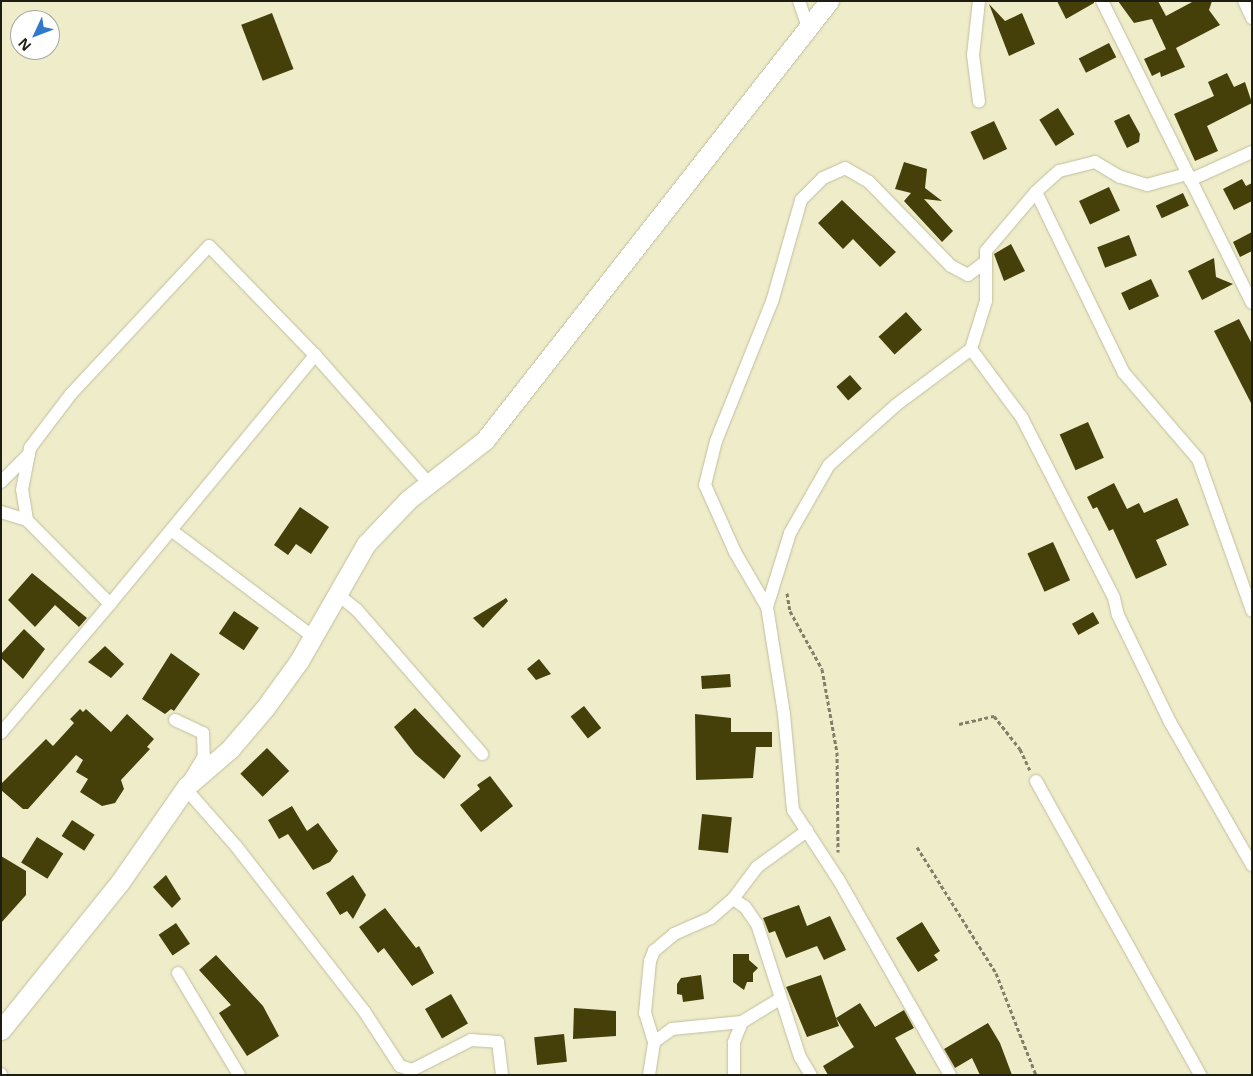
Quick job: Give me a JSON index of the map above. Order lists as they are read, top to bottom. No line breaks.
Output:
{"north":"bottom left"}
